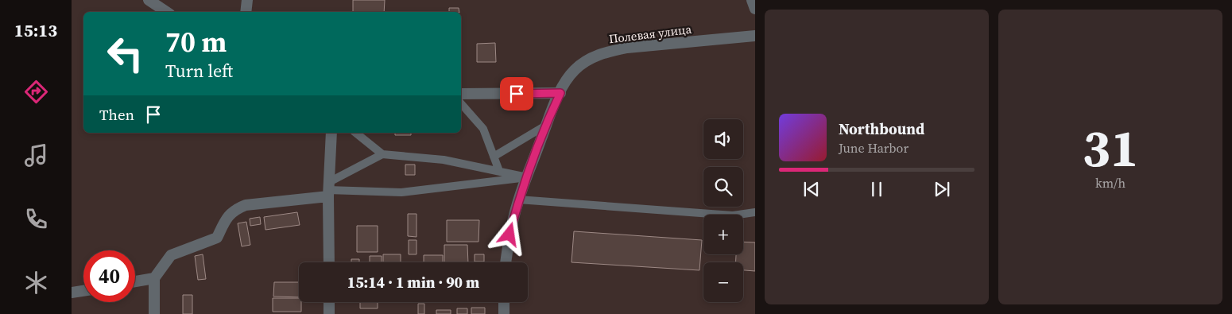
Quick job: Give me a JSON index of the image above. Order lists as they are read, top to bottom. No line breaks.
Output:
{"streets":{"street":["Полевая улица"]},"page":{"tabs":"15:13","tile":["31","km/h"],"turn":["70 m","Turn left"],"then":"Then","song":["Northbound","June Harbor"],"map_buttons":["+","−"],"limit":"40","trip":"15:14 · 1 min · 90 m"}}
